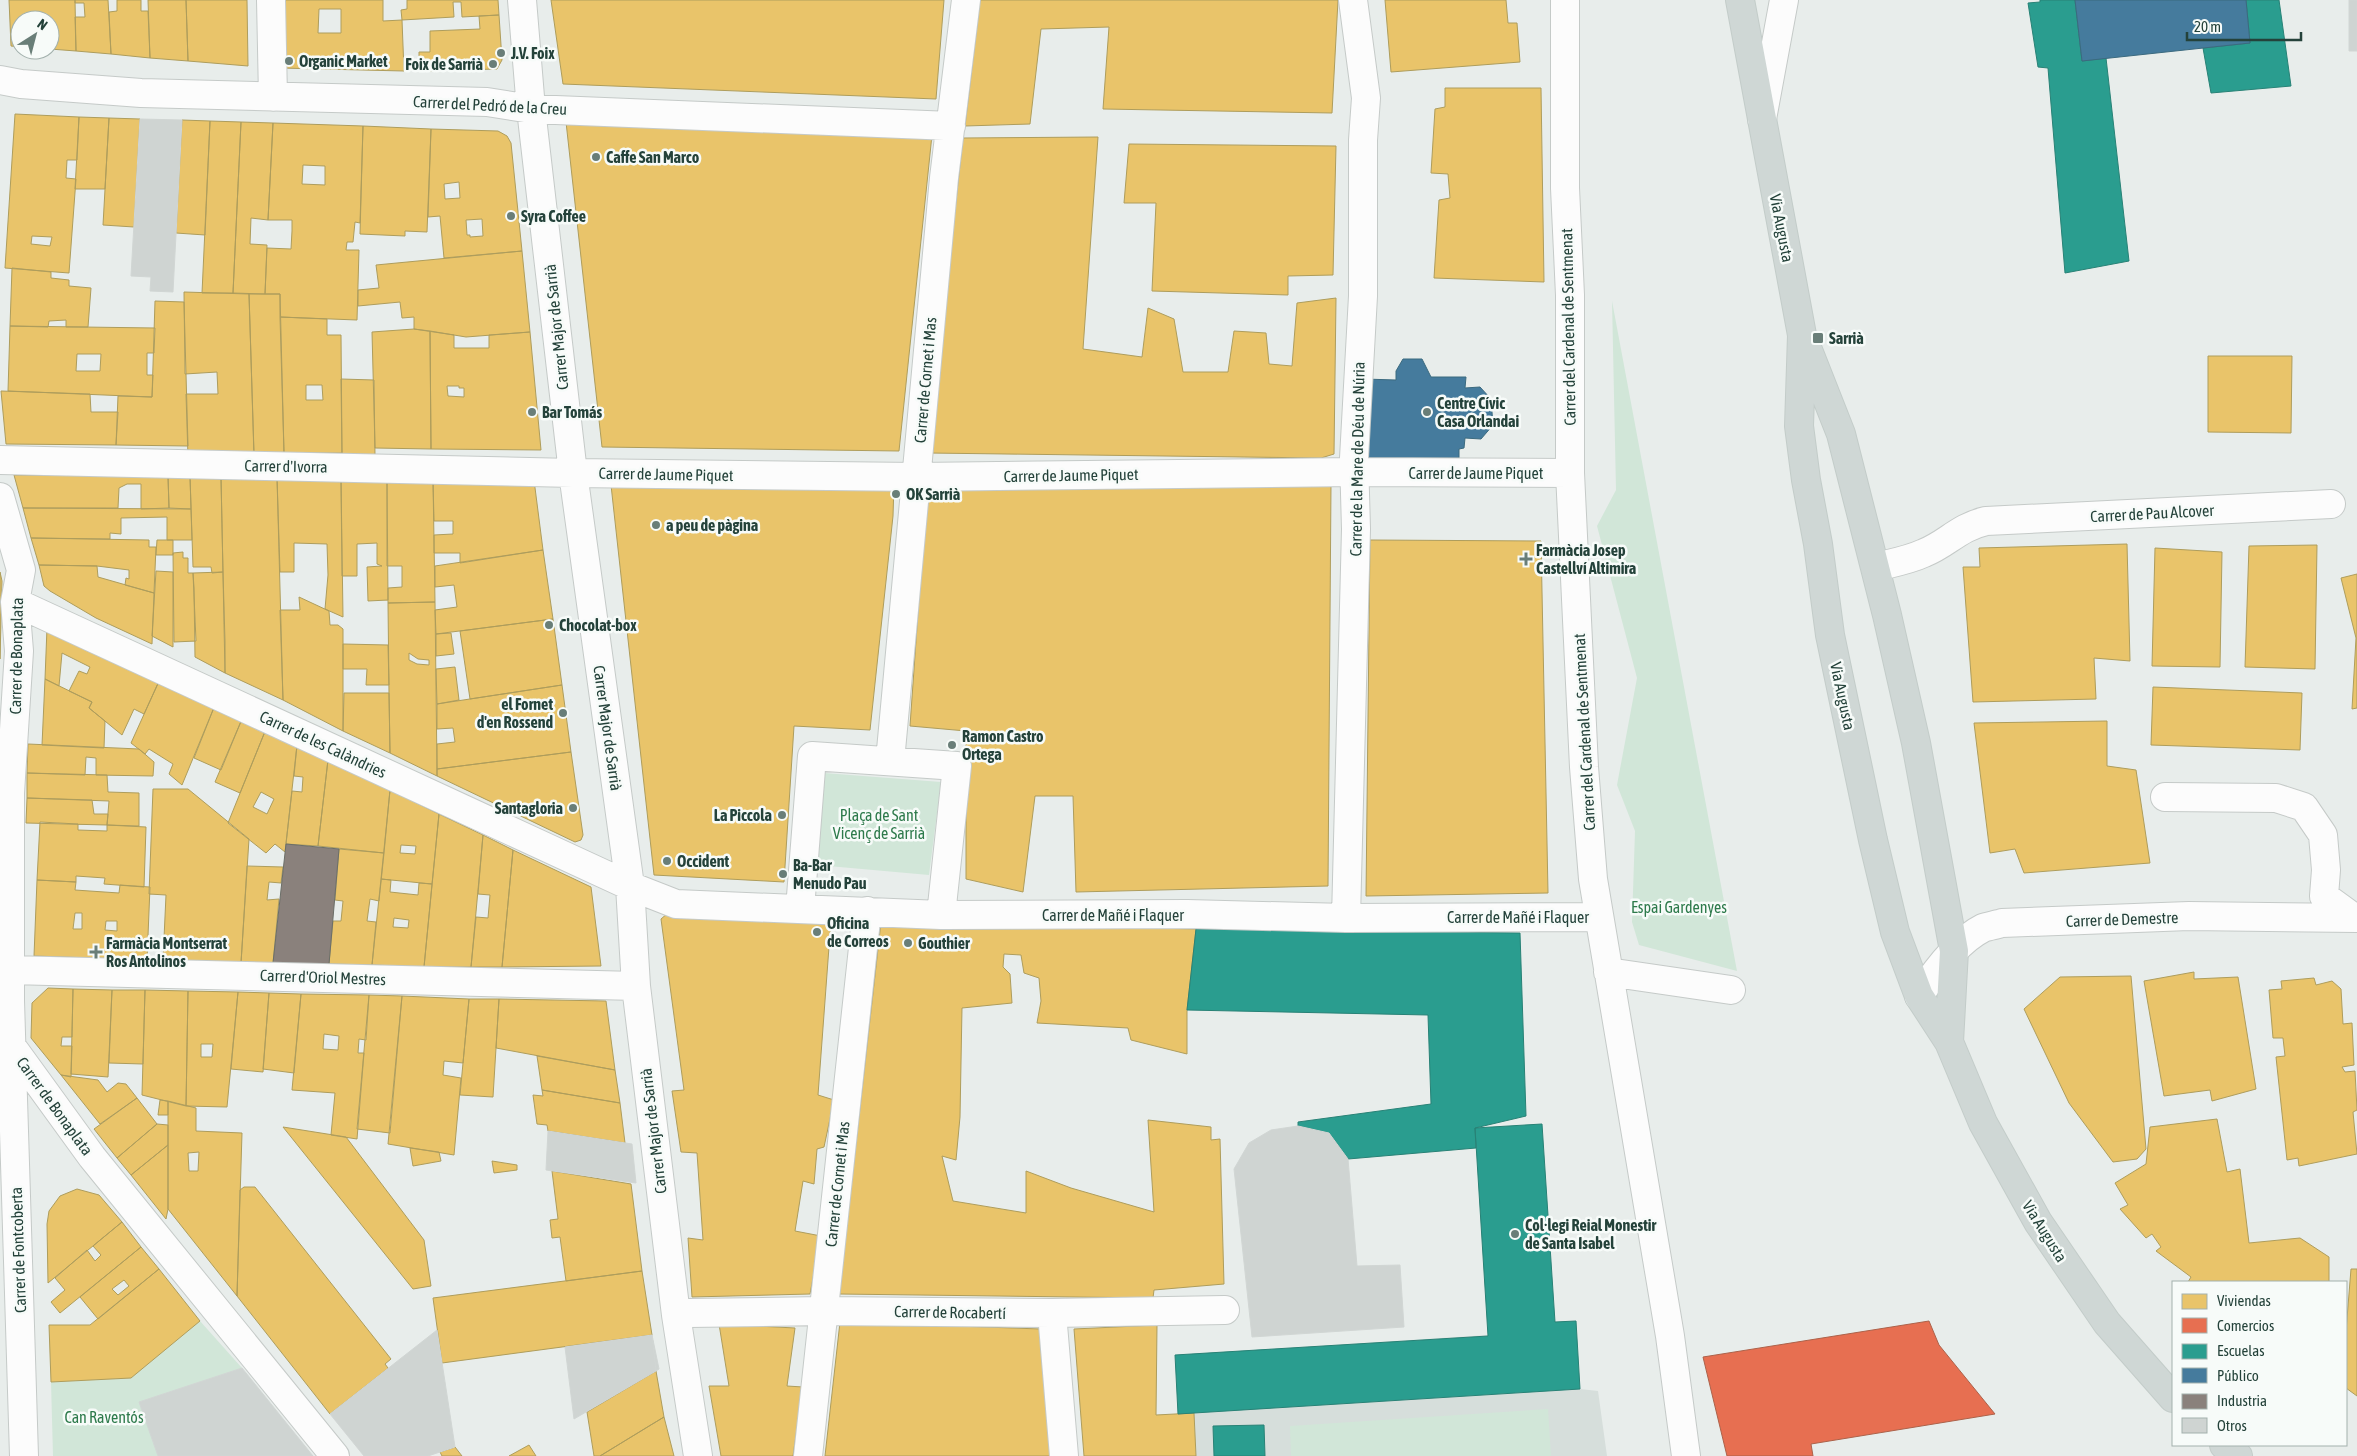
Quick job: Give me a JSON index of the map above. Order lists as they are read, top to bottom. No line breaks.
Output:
{"streets":{"main road":["Via Augusta"],"street":["Carrer del Pedró de la Creu","Carrer Major de Sarrià","Carrer del Cardenal de Sentmenat","Carrer de Cornet i Mas","Carrer de la Mare de Déu de Núria","Carrer d'Ivorra","Carrer de Jaume Piquet","Carrer de Pau Alcover","Carrer de Bonaplata","Carrer de les Calàndries","Carrer de Mañé i Flaquer","Carrer de Demestre","Carrer d'Oriol Mestres","Carrer de Fontcoberta","Carrer de Rocabertí"]},"crossings":[["Carrer del Pedró de la Creu","Carrer Major de Sarrià"],["Carrer del Pedró de la Creu","Carrer de Cornet i Mas"],["Via Augusta","Carrer de Pau Alcover"],["Via Augusta","Carrer de Demestre"],["Carrer Major de Sarrià","Carrer d'Ivorra"],["Carrer Major de Sarrià","Carrer de Jaume Piquet"],["Carrer Major de Sarrià","Carrer de les Calàndries"],["Carrer Major de Sarrià","Carrer de Mañé i Flaquer"],["Carrer Major de Sarrià","Carrer d'Oriol Mestres"],["Carrer Major de Sarrià","Carrer de Rocabertí"],["Carrer del Cardenal de Sentmenat","Carrer de Jaume Piquet"],["Carrer del Cardenal de Sentmenat","Carrer de Mañé i Flaquer"],["Carrer de Cornet i Mas","Carrer de Jaume Piquet"],["Carrer de Cornet i Mas","Carrer de Mañé i Flaquer"],["Carrer de Cornet i Mas","Carrer de Rocabertí"],["Carrer de la Mare de Déu de Núria","Carrer de Jaume Piquet"],["Carrer de la Mare de Déu de Núria","Carrer de Mañé i Flaquer"],["Carrer d'Ivorra","Carrer de Jaume Piquet"],["Carrer de Bonaplata","Carrer de les Calàndries"],["Carrer de Bonaplata","Carrer d'Oriol Mestres"],["Carrer de Bonaplata","Carrer de Fontcoberta"],["Carrer de les Calàndries","Carrer de Mañé i Flaquer"]],"parks":["Plaça de Sant Vicenç de Sarrià","Espai Gardenyes","Can Raventós"],"places":{"other":["J.V. Foix","Organic Market","Foix de Sarrià","Caffe San Marco","Syra Coffee","Bar Tomás","Centre Cívic Casa Orlandai","OK Sarrià","a peu de pàgina","Chocolat-box","el Fornet d'en Rossend","Ramon Castro Ortega","Santagloria","La Piccola","Occident","Ba-Bar Menudo Pau","Oficina de Correos","Gouthier","Col·legi Reial Monestir de Santa Isabel"],"transit":["Sarrià"],"health":["Farmàcia Josep Castellví Altimira","Farmàcia Montserrat Ros Antolinos"]},"legend":["Viviendas","Comercios","Escuelas","Público","Industria","Otros"],"scale_bar":"20 m","north":"top right"}
